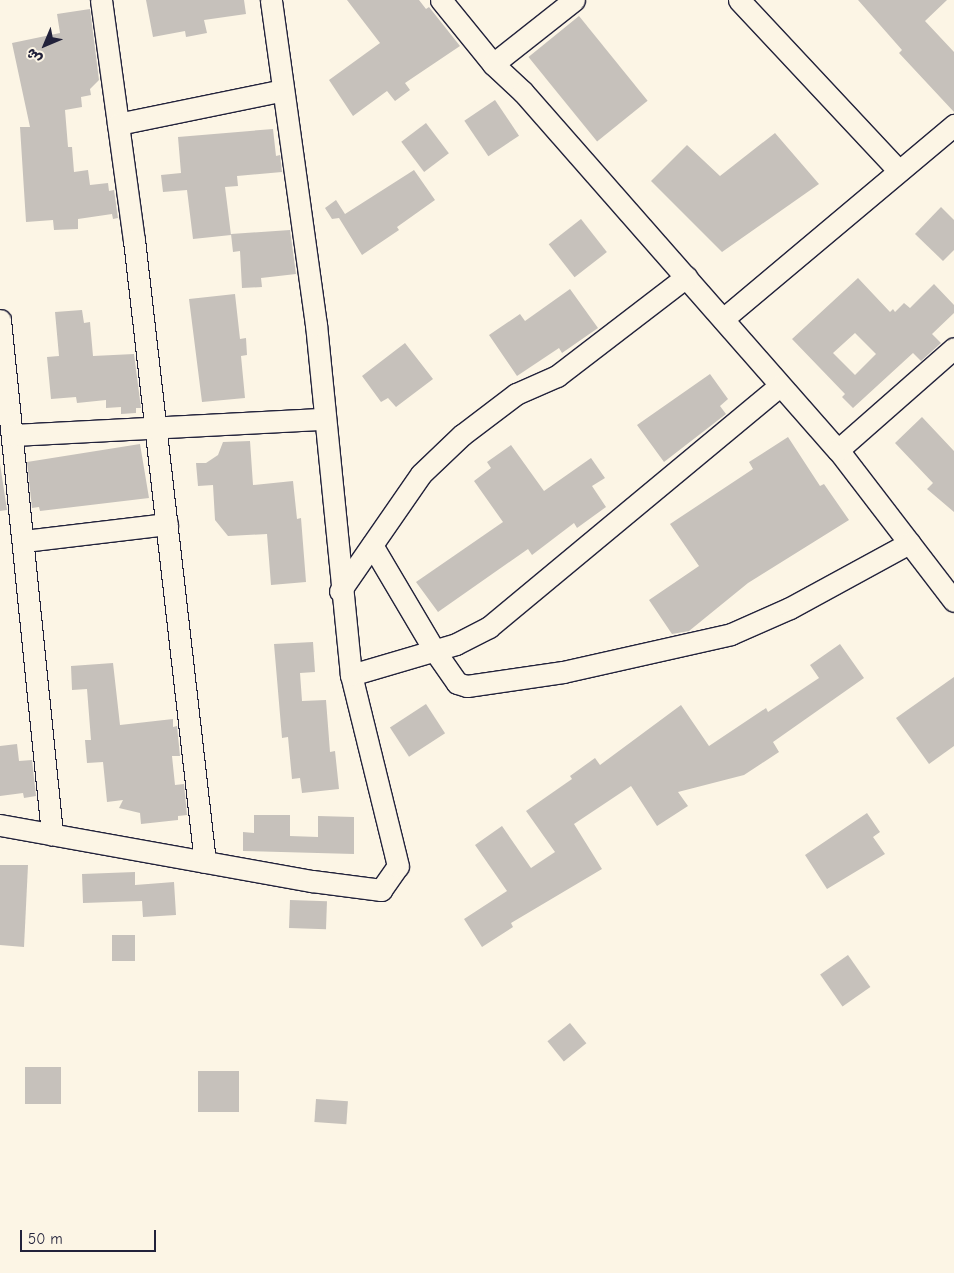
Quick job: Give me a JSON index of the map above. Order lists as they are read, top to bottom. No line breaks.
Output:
{"scale_bar":"50 m","north":"bottom left"}
